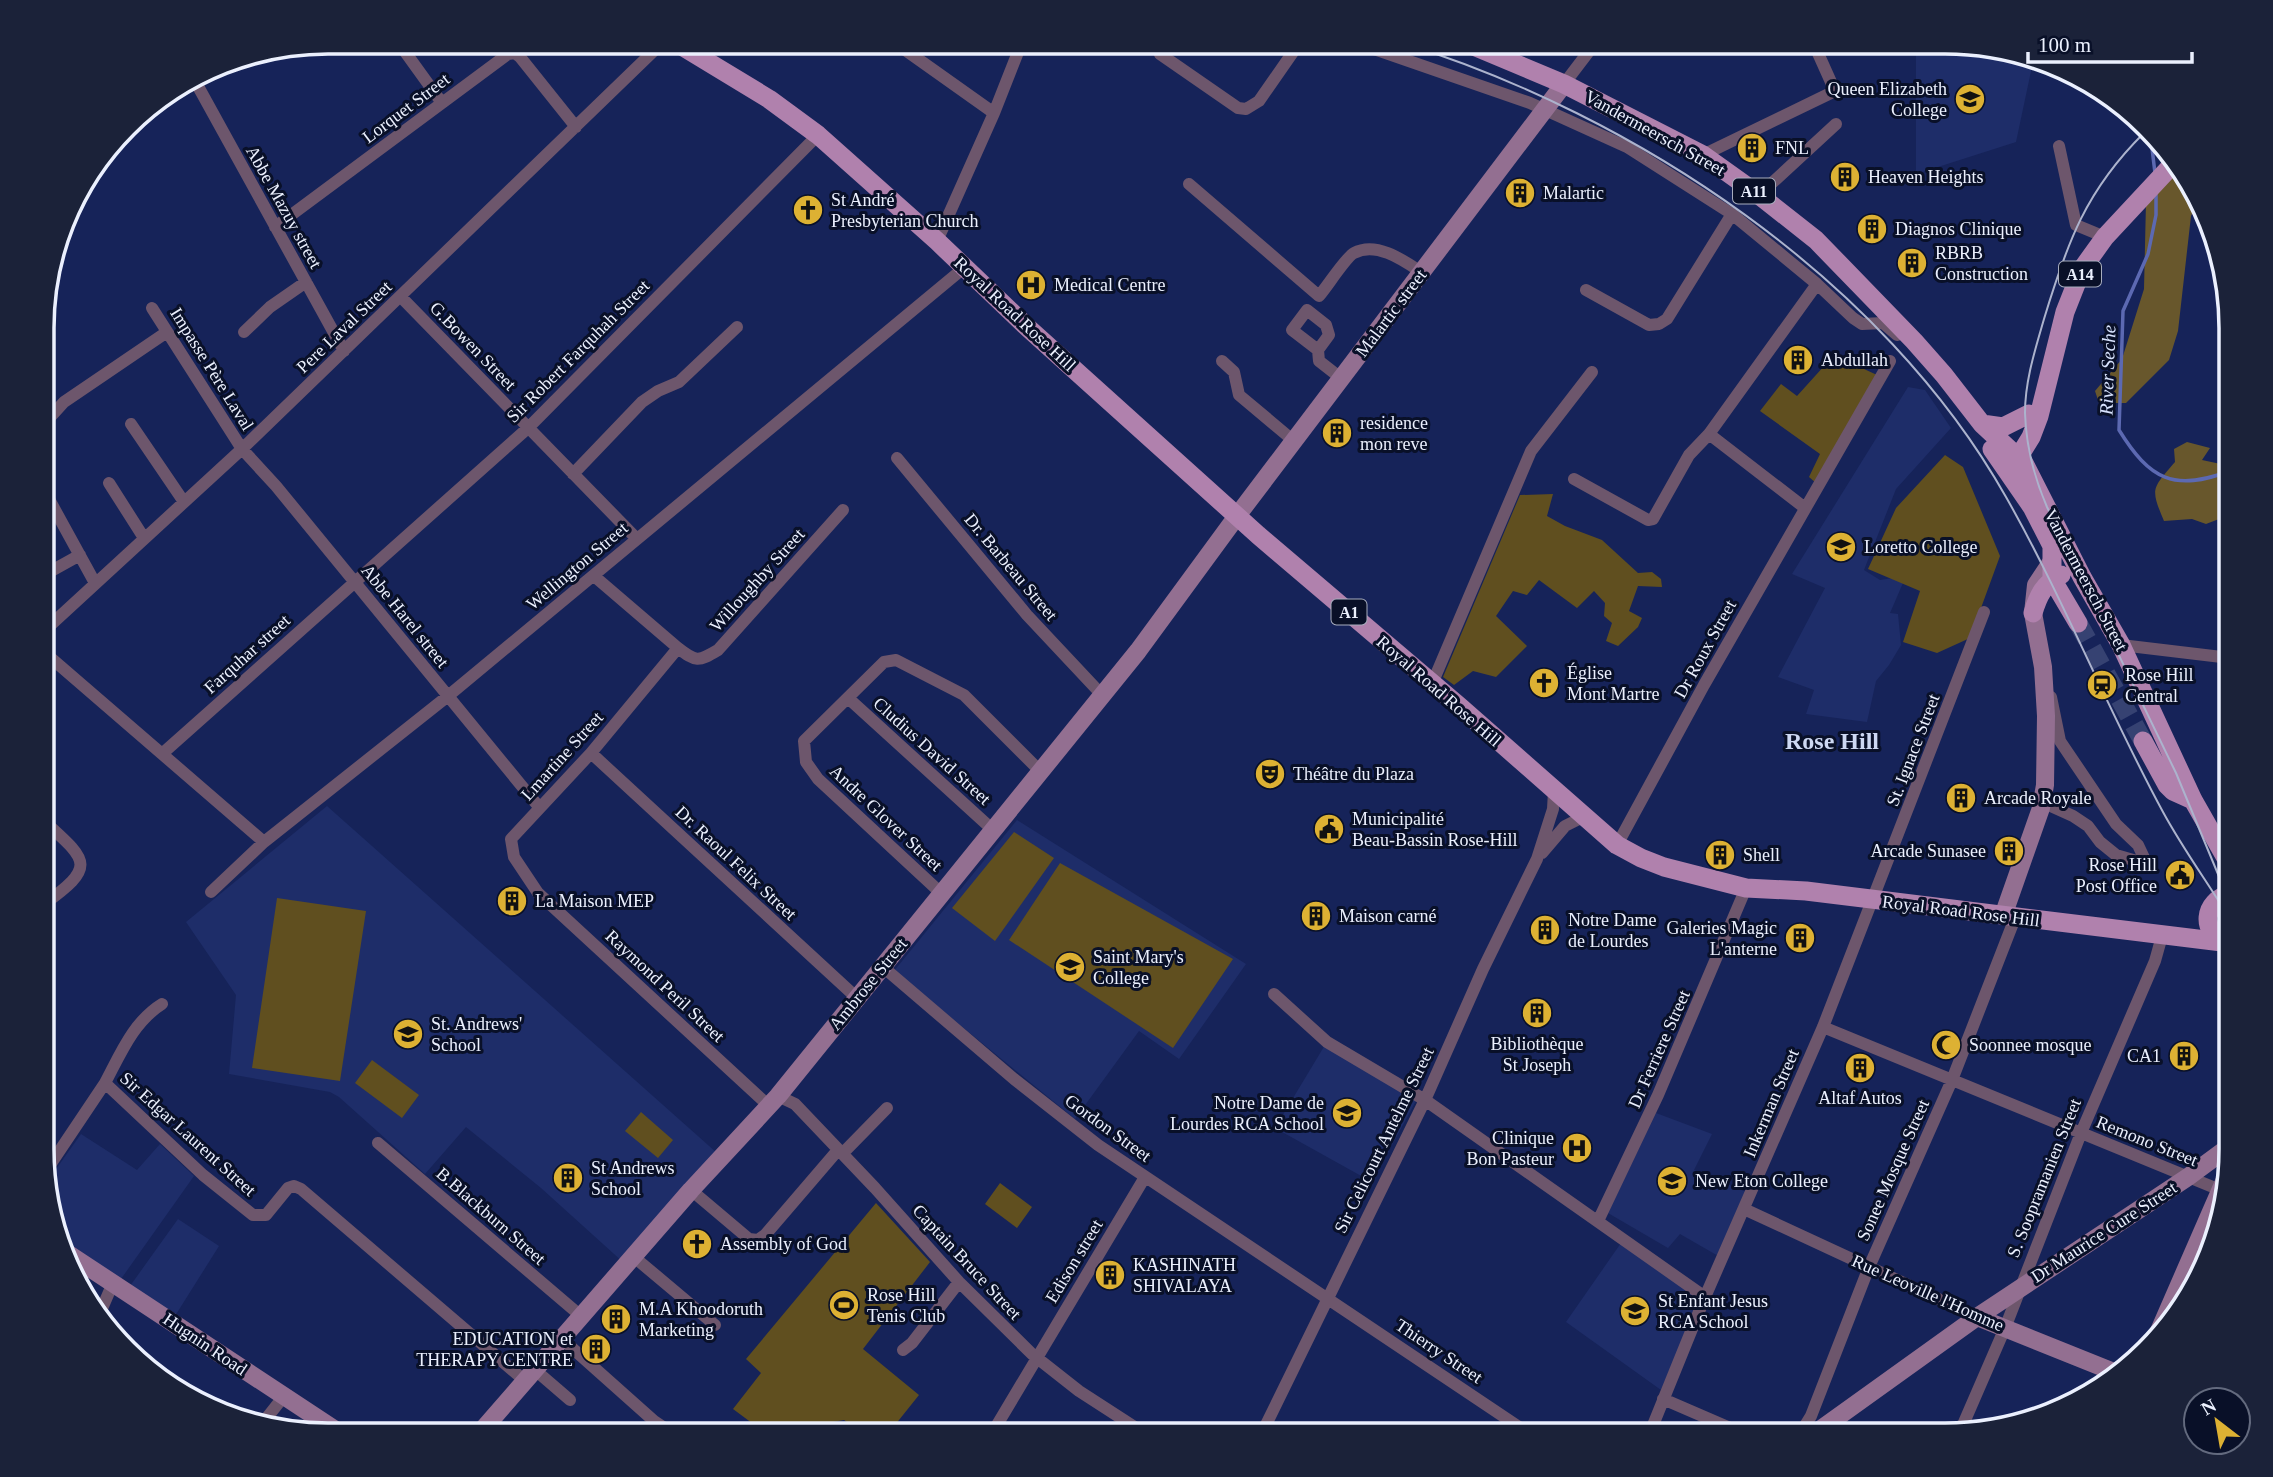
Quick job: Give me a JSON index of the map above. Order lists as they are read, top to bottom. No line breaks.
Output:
{"streets":{"main road":["Vandermeersch Street","A11","A14","Royal Road Rose Hill","A1"],"street":["Lorquet Street","Abbe Mazuy street","Malartic street","Pere Laval Street","G.Bowen Street","Sir Robert Farquhah Street","Impasse Père Laval","Wellington Street","Dr. Barbeau Street","Willoughby Street","Abbe Harel street","Dr Roux Street","Farquhar street","St. Ignace Street","Cludius David Street","Lmartine Street","Andre Glover Street","Dr. Raoul Felix Street","Ambrose Street","Raymond Peril Street","Dr Ferriere Street","Inkerman Street","Gordon Street","Sir Edgar Laurent Street","Sir Celicourt Antelme Street","Remono Street","Sonee Mosque Street","S. Soopramanien Street","B.Blackburn Street","Dr Maurice Cure Street","Edison street","Captain Bruce Street","Rue Leoville l'Homme","Hugnin Road","Thierry Street"]},"crossings":[["Lorquet Street","Abbe Mazuy street"],["Lorquet Street","Pere Laval Street"],["Vandermeersch Street","A11"],["Vandermeersch Street","A14"],["Vandermeersch Street","Malartic street"],["Abbe Mazuy street","Pere Laval Street"],["Malartic street","Royal Road Rose Hill"],["Malartic street","Ambrose Street"],["Royal Road Rose Hill","Sir Robert Farquhah Street"],["Royal Road Rose Hill","Wellington Street"],["Royal Road Rose Hill","Dr Roux Street"],["Royal Road Rose Hill","St. Ignace Street"],["Royal Road Rose Hill","Ambrose Street"],["Royal Road Rose Hill","Dr Ferriere Street"],["Royal Road Rose Hill","Inkerman Street"],["Royal Road Rose Hill","Sir Celicourt Antelme Street"],["Royal Road Rose Hill","Sonee Mosque Street"],["Royal Road Rose Hill","S. Soopramanien Street"],["Pere Laval Street","G.Bowen Street"],["Pere Laval Street","Impasse Père Laval"],["Pere Laval Street","Abbe Harel street"],["G.Bowen Street","Sir Robert Farquhah Street"],["G.Bowen Street","Wellington Street"],["Sir Robert Farquhah Street","Abbe Harel street"],["Sir Robert Farquhah Street","Farquhar street"],["Impasse Père Laval","Abbe Harel street"],["Wellington Street","Willoughby Street"],["Wellington Street","Abbe Harel street"],["Dr. Barbeau Street","Ambrose Street"],["Willoughby Street","Lmartine Street"],["Abbe Harel street","Farquhar street"],["Abbe Harel street","Lmartine Street"],["St. Ignace Street","Inkerman Street"],["Cludius David Street","Andre Glover Street"],["Cludius David Street","Ambrose Street"],["Lmartine Street","Dr. Raoul Felix Street"],["Lmartine Street","Raymond Peril Street"],["Andre Glover Street","Ambrose Street"],["Dr. Raoul Felix Street","Ambrose Street"],["Ambrose Street","Raymond Peril Street"],["Ambrose Street","Gordon Street"],["Ambrose Street","Sir Edgar Laurent Street"],["Ambrose Street","B.Blackburn Street"],["Ambrose Street","Captain Bruce Street"],["Raymond Peril Street","Captain Bruce Street"],["Inkerman Street","Remono Street"],["Inkerman Street","Rue Leoville l'Homme"],["Gordon Street","Sir Celicourt Antelme Street"],["Gordon Street","Edison street"],["Gordon Street","Thierry Street"],["Sir Celicourt Antelme Street","Thierry Street"],["Remono Street","Sonee Mosque Street"],["Remono Street","S. Soopramanien Street"],["Remono Street","Dr Maurice Cure Street"],["Sonee Mosque Street","Rue Leoville l'Homme"],["S. Soopramanien Street","Dr Maurice Cure Street"],["S. Soopramanien Street","Rue Leoville l'Homme"],["Dr Maurice Cure Street","Rue Leoville l'Homme"],["Edison street","Captain Bruce Street"]],"districts":["Rose Hill"],"water":["River Seche"],"places":{"school or university":["Queen Elizabeth College","Loretto College","Saint Mary's College","St. Andrews' School","Notre Dame de Lourdes RCA School","New Eton College","St Enfant Jesus RCA School"],"building":["FNL","Heaven Heights","Malartic","Diagnos Clinique","RBRB Construction","Abdullah","residence mon reve","Arcade Royale","Arcade Sunasee","Shell","La Maison MEP","Maison carné","Notre Dame de Lourdes","Galeries Magic L'anterne","Bibliothèque St Joseph","CA1","Altaf Autos","St Andrews School","KASHINATH SHIVALAYA","M.A Khoodoruth Marketing","EDUCATION et THERAPY CENTRE"],"church":["St André Presbyterian Church","Église Mont Martre","Assembly of God"],"hospital":["Medical Centre","Clinique Bon Pasteur"],"station":["Rose Hill Central"],"theatre":["Théâtre du Plaza"],"public building":["Municipalité Beau-Bassin Rose-Hill","Rose Hill Post Office"],"mosque":["Soonnee mosque"],"sports":["Rose Hill Tenis Club"]},"scale_bar":"100 m","north":"top left"}
